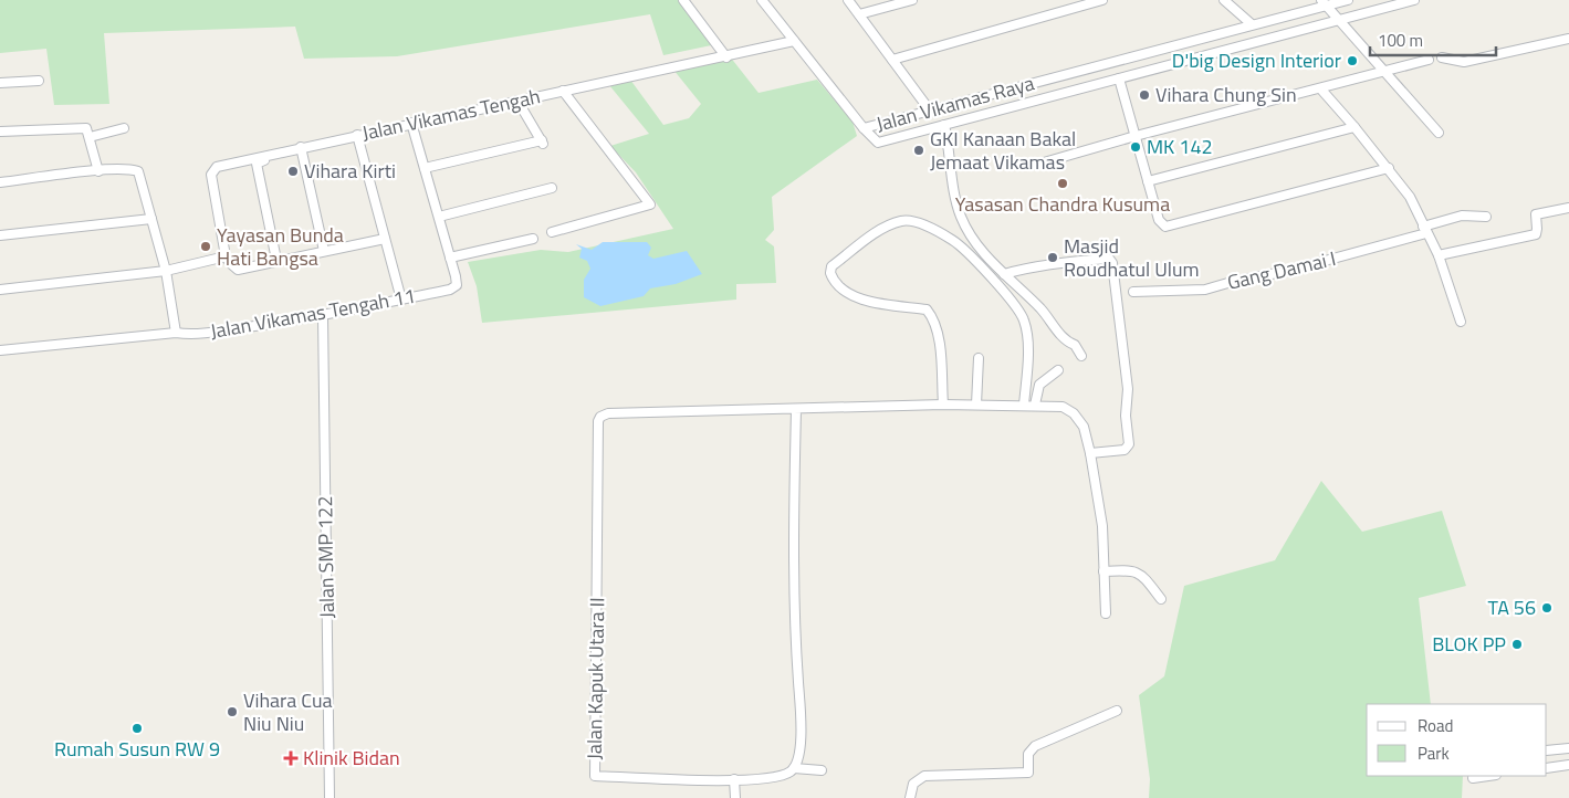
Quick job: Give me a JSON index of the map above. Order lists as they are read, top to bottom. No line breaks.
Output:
{"streets":{"street":["Jalan Vikamas Raya","Jalan Vikamas Tengah","Gang Damai I","Jalan Vikamas Tengah 11","Jalan SMP 122","Jalan Kapuk Utara II"]},"crossings":[["Jalan Vikamas Tengah","Jalan Vikamas Tengah 11"],["Jalan Vikamas Tengah 11","Jalan SMP 122"]],"places":{"other":["D'big Design Interior","Vihara Chung Sin","MK 142","GKI Kanaan Bakal Jemaat Vikamas","Vihara Kirti","Yasasan Chandra Kusuma","Yayasan Bunda Hati Bangsa","Masjid Roudhatul Ulum","TA 56","BLOK PP","Vihara Cua Niu Niu","Rumah Susun RW 9"],"health":["Klinik Bidan"]},"legend":["Road","Park"],"scale_bar":"100 m"}
